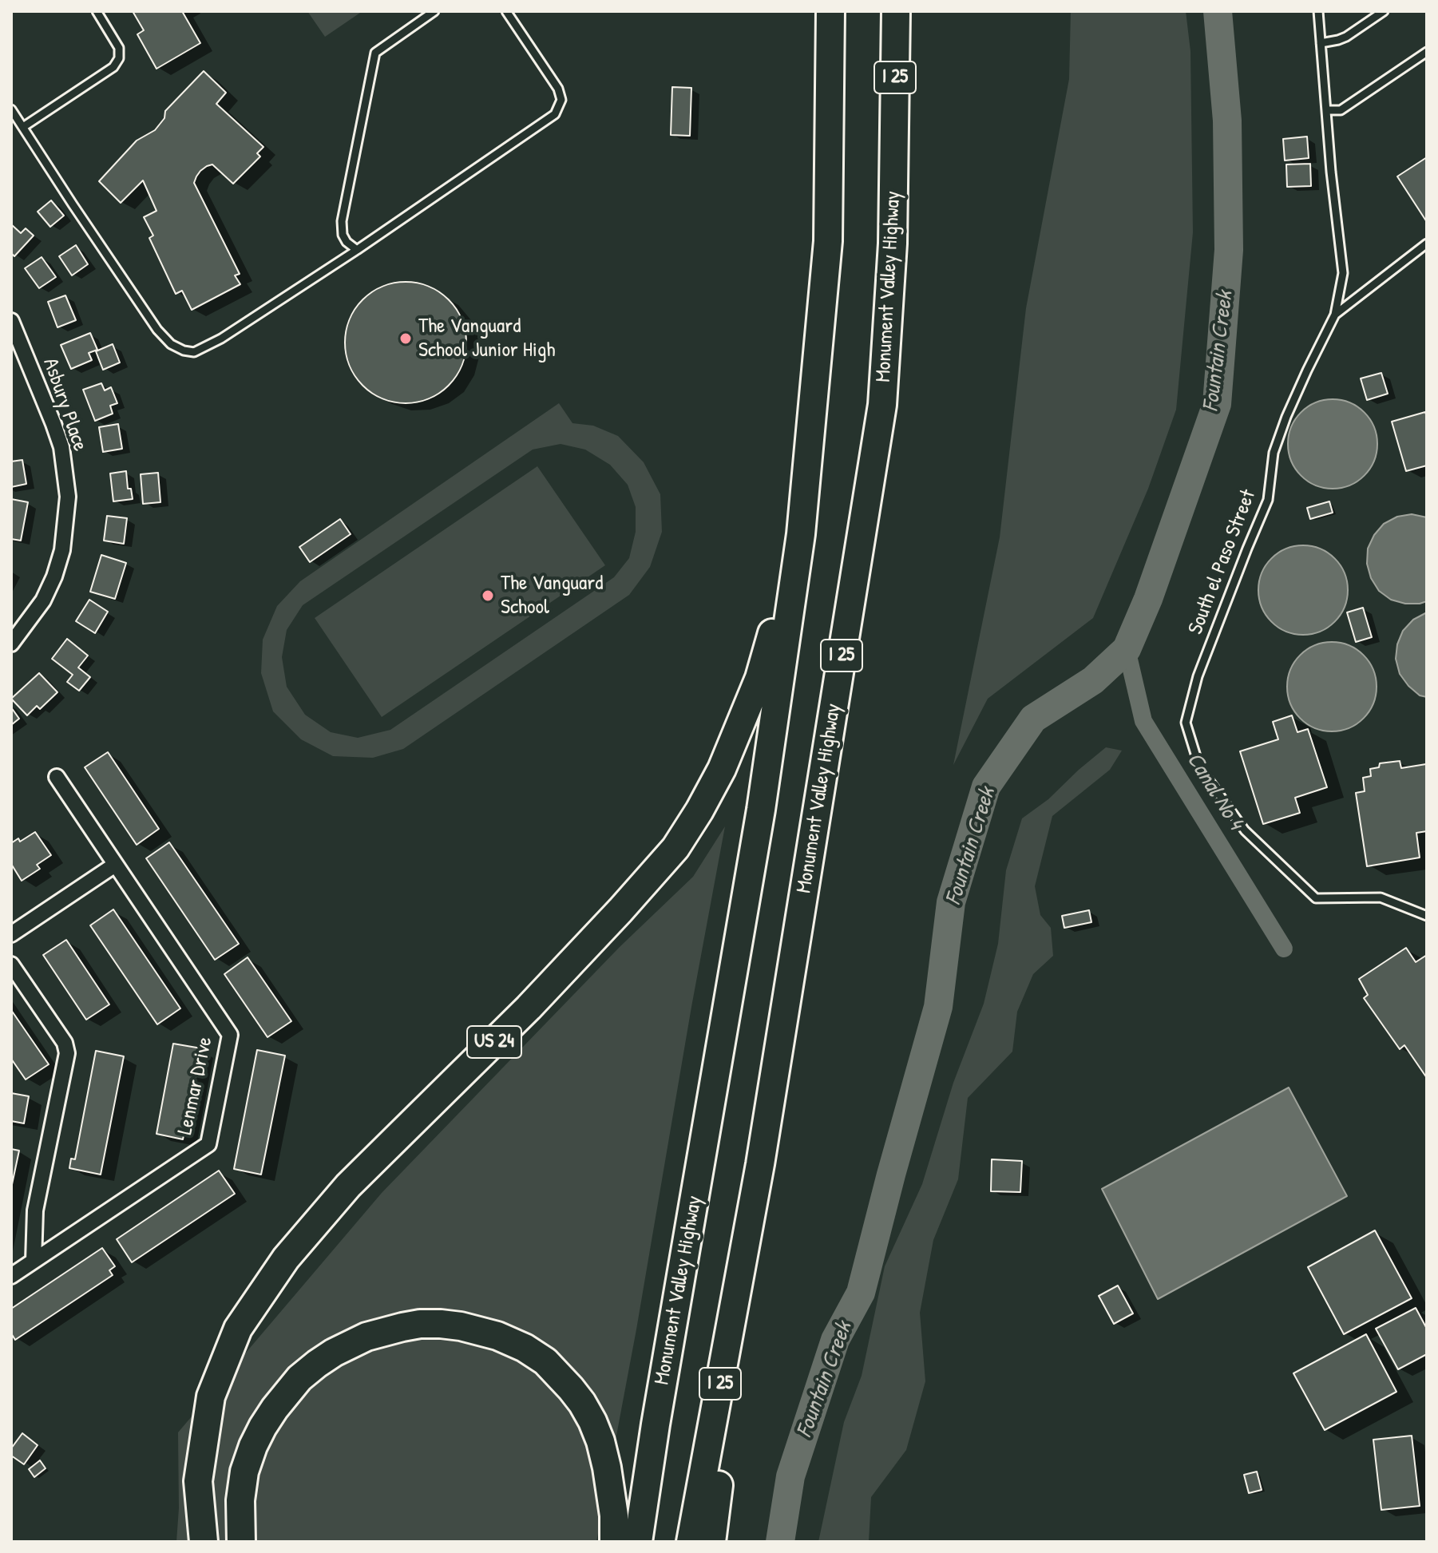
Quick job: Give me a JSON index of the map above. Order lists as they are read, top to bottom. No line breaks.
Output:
{"streets":{"highway":["I 25","Monument Valley Highway","US 24"],"street":["Asbury Place","Lenmar Drive"],"lane":["South el Paso Street"]},"crossings":[["Monument Valley Highway","US 24"]],"water":["Fountain Creek","Canal No 4"],"places":["The Vanguard School Junior High","The Vanguard School"]}
